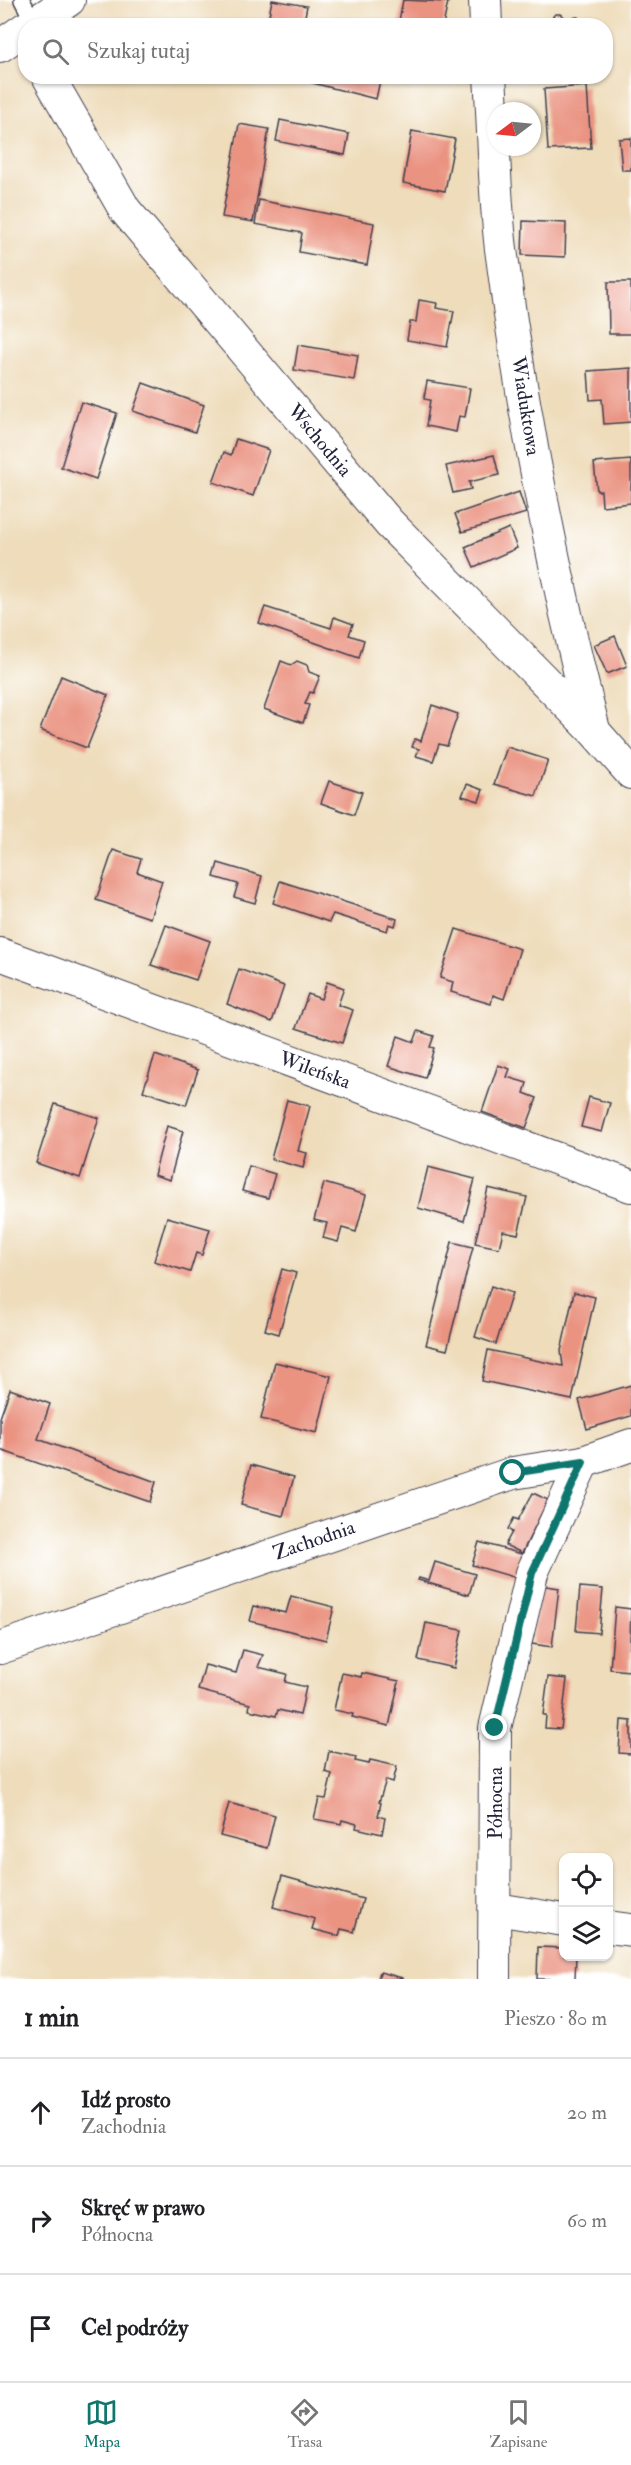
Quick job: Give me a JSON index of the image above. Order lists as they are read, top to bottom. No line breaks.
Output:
{"streets":{"street":["Wiaduktowa","Wschodnia","Wileńska","Zachodnia","Północna"]},"crossings":[["Wiaduktowa","Wschodnia"],["Zachodnia","Północna"]],"north":"left","page":{"search":"Szukaj tutaj","heading":["1 min","Pieszo · 80 m"],"list":[["Idź prosto","Zachodnia","20 m"],["Skręć w prawo","Północna","60 m"],"Cel podróży"],"nav":["Mapa","Trasa","Zapisane"]}}
